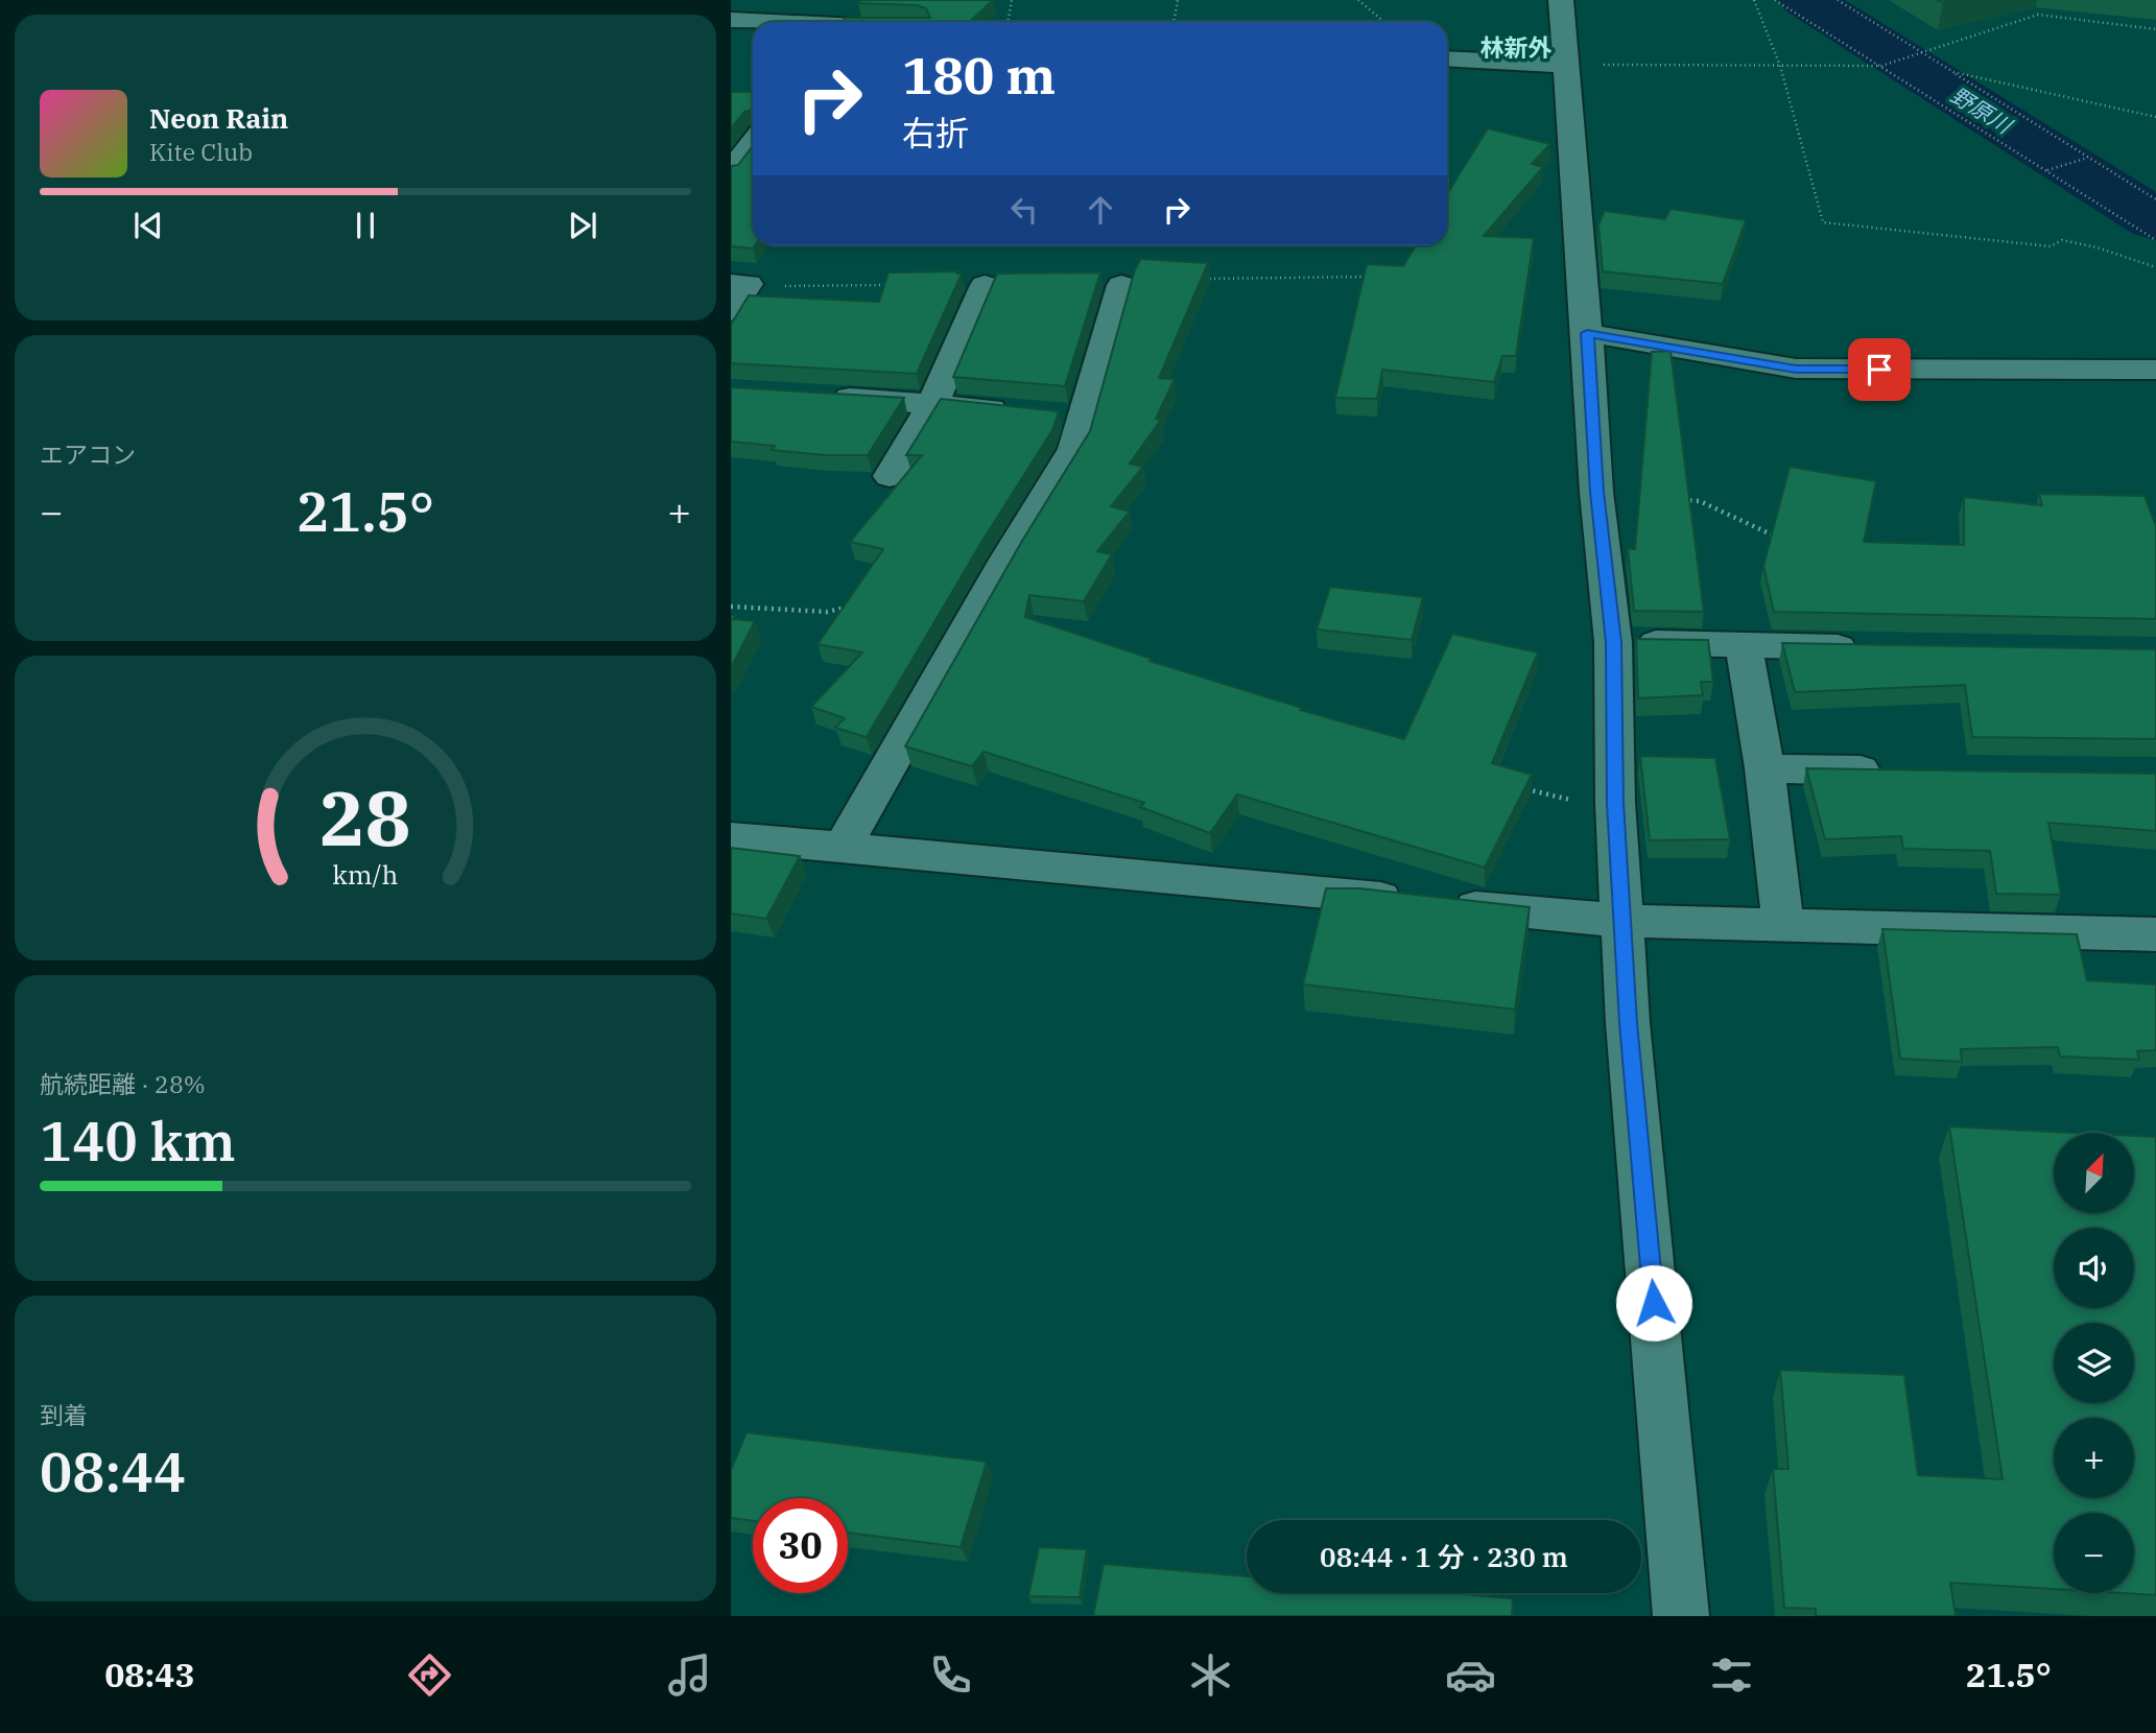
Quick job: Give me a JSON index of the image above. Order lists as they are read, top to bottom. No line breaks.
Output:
{"districts":["林新外"],"water":["野原川"],"north":"top right","page":{"turn":["180 m","右折"],"song":["Neon Rain","Kite Club"],"tile":["エアコン",["航続距離 · 28%","140 km"],["到着","08:44"]],"heat":["−","21.5°","+"],"map_buttons":["+","−"],"limit":"30","trip":"08:44 · 1 分 · 230 m","tabs":["08:43","21.5°"],"gauge":["28","km/h"]}}
